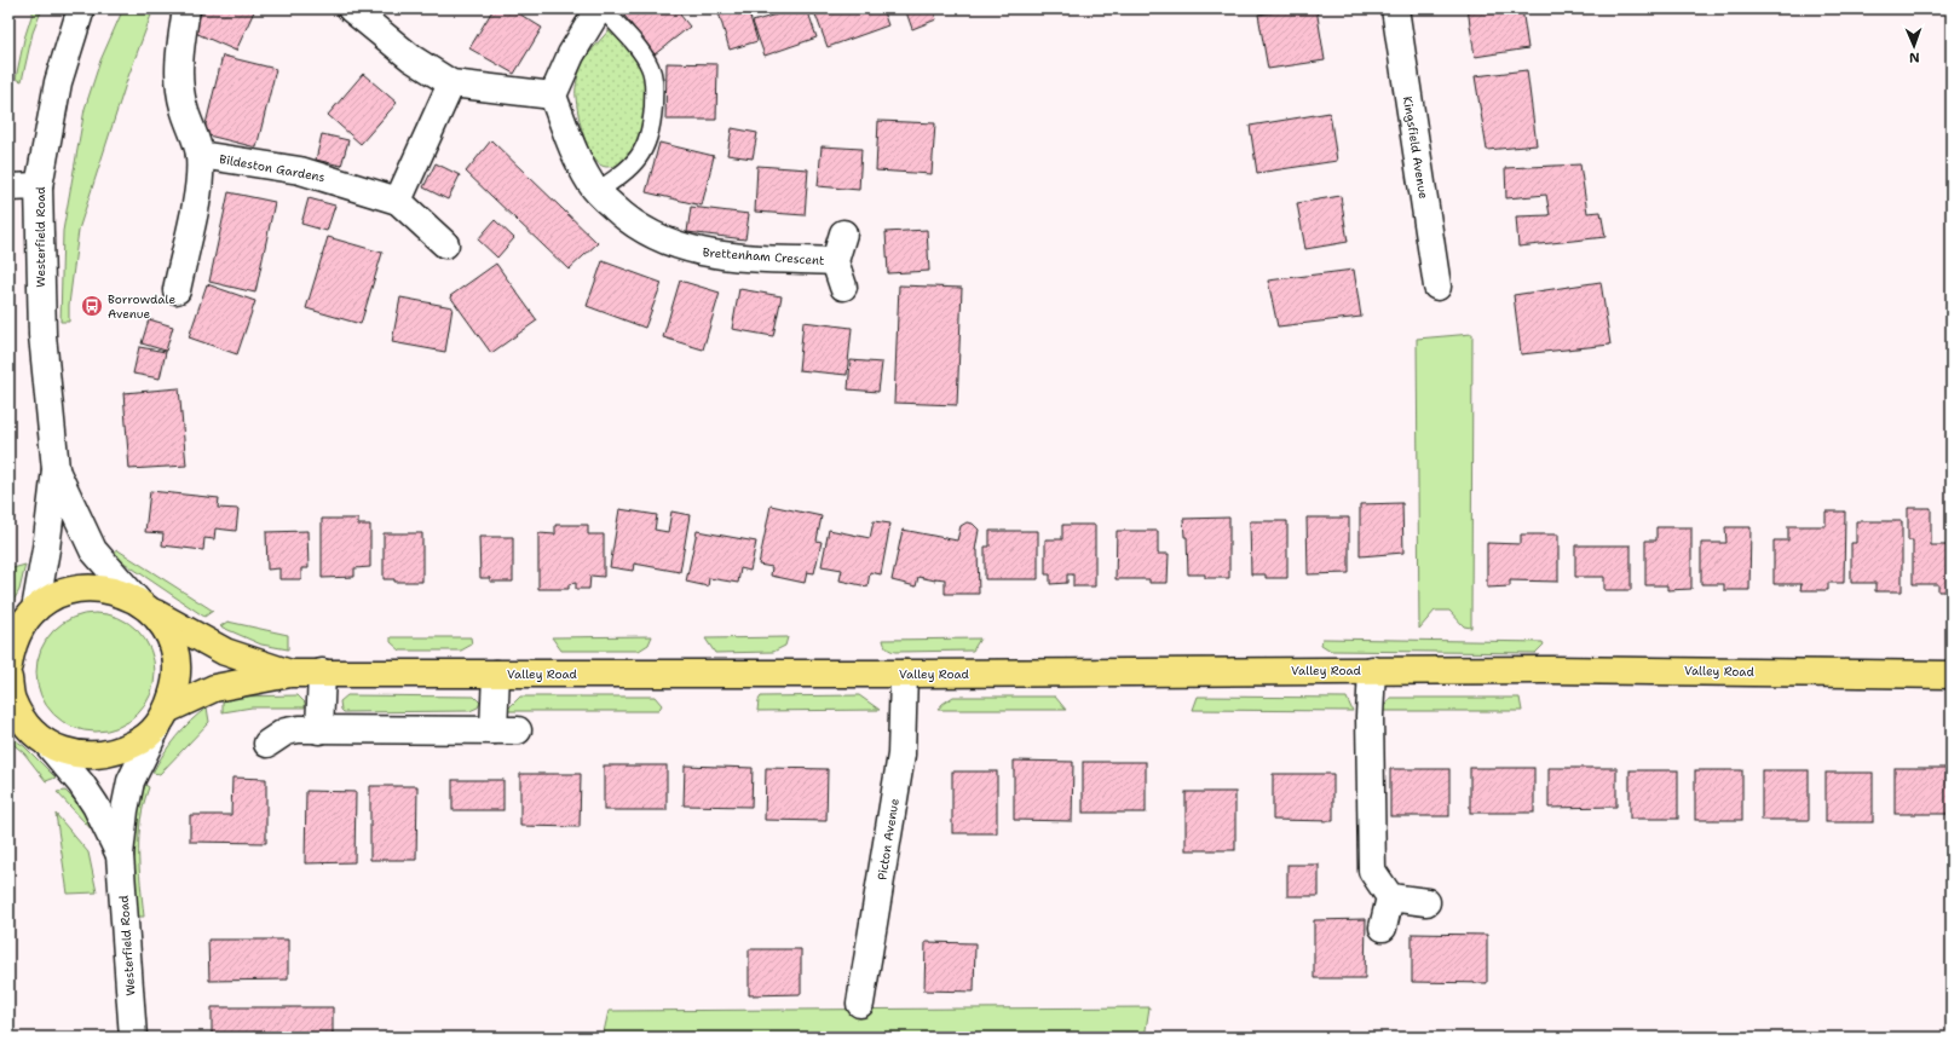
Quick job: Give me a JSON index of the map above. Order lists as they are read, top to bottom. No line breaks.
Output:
{"streets":{"main road":["Valley Road"],"street":["Kingsfield Avenue","Bildeston Gardens","Westerfield Road","Brettenham Crescent","Picton Avenue"]},"crossings":[["Westerfield Road","Valley Road"],["Valley Road","Picton Avenue"]],"places":{"bus stop":["Borrowdale Avenue"]},"north":"bottom"}
